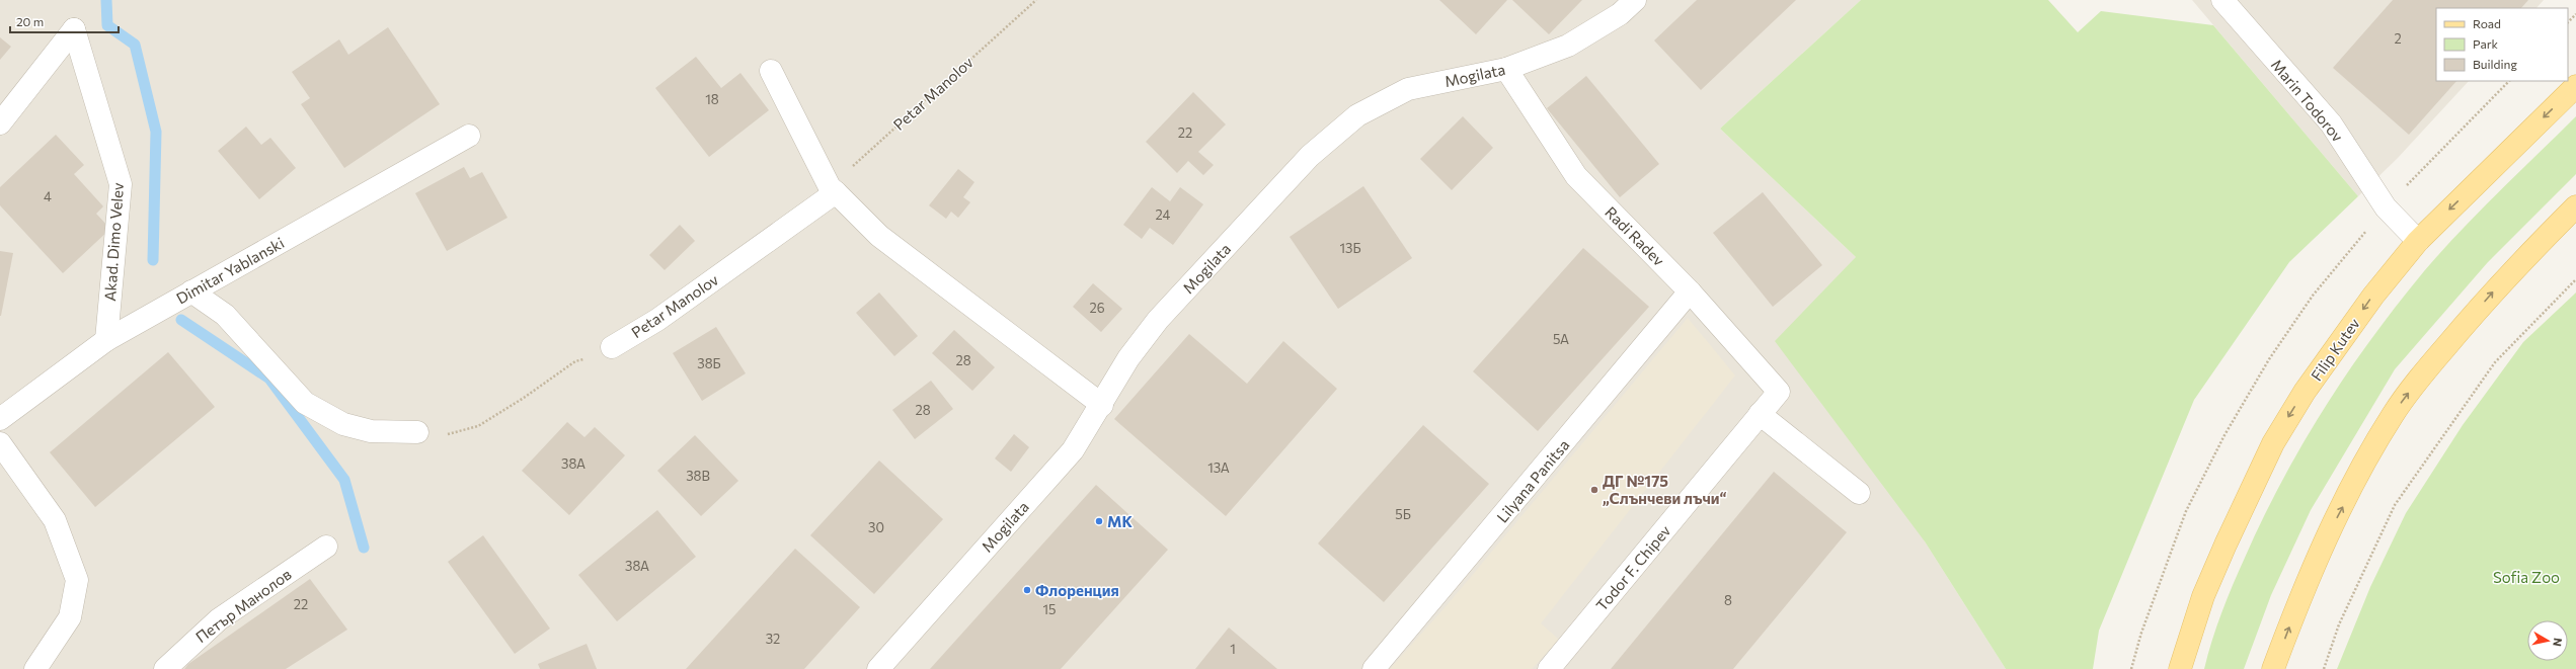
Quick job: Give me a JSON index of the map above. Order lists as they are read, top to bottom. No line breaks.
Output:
{"streets":{"main road":["Filip Kutev"],"street":["Mogilata","Petar Manolov","Marin Todorov","Radi Radev","Akad. Dimo Velev","Dimitar Yablanski","Lilyana Panitsa","Todor F. Chipev","Петър Манолов"]},"crossings":[["Mogilata","Radi Radev"],["Marin Todorov","Filip Kutev"],["Radi Radev","Lilyana Panitsa"],["Radi Radev","Todor F. Chipev"],["Akad. Dimo Velev","Dimitar Yablanski"]],"parks":["Sofia Zoo"],"places":["ДГ №175 „Слънчеви лъчи“","MK","Флоренция"],"house_numbers":["2","18","22","4","24","13Б","26","5А","28","38Б","28","38А","13А","38В","5Б","30","38А","8","22","15","32","1"],"legend":["Road","Park","Building"],"scale_bar":"20 m","north":"right"}
